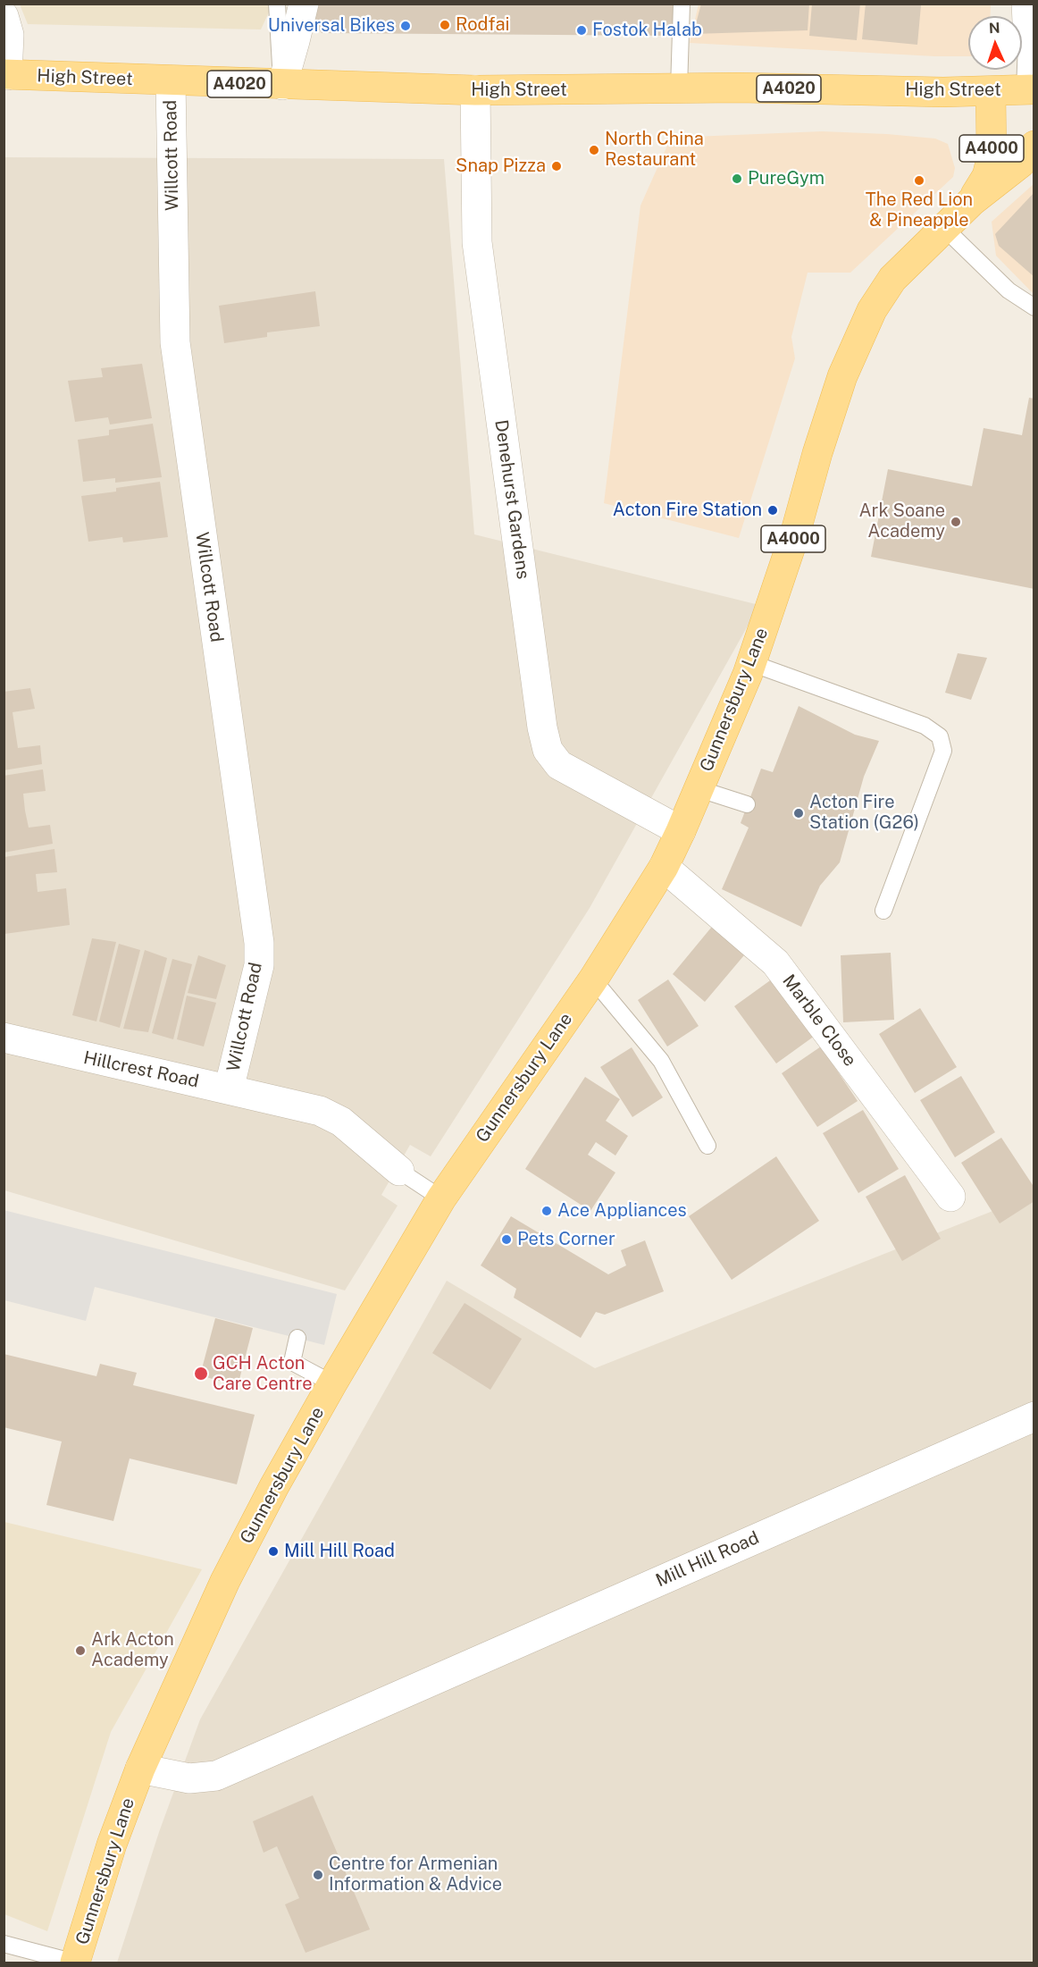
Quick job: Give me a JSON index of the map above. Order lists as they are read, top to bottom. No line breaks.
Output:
{"streets":{"main road":["High Street","A4020","A4000","Gunnersbury Lane"],"street":["Willcott Road","Denehurst Gardens","Marble Close","Hillcrest Road","Mill Hill Road"]},"crossings":[["High Street","Willcott Road"],["High Street","Denehurst Gardens"],["High Street","Gunnersbury Lane"],["Willcott Road","Hillcrest Road"],["Denehurst Gardens","Gunnersbury Lane"],["Gunnersbury Lane","Marble Close"],["Gunnersbury Lane","Hillcrest Road"],["Gunnersbury Lane","Mill Hill Road"]],"places":["Rodfai","Universal Bikes","Fostok Halab","North China Restaurant","Snap Pizza","PureGym","The Red Lion & Pineapple","Acton Fire Station","Ark Soane Academy","Acton Fire Station (G26)","Ace Appliances","Pets Corner","GCH Acton Care Centre","Mill Hill Road","Ark Acton Academy","Centre for Armenian Information & Advice"],"north":"top"}
